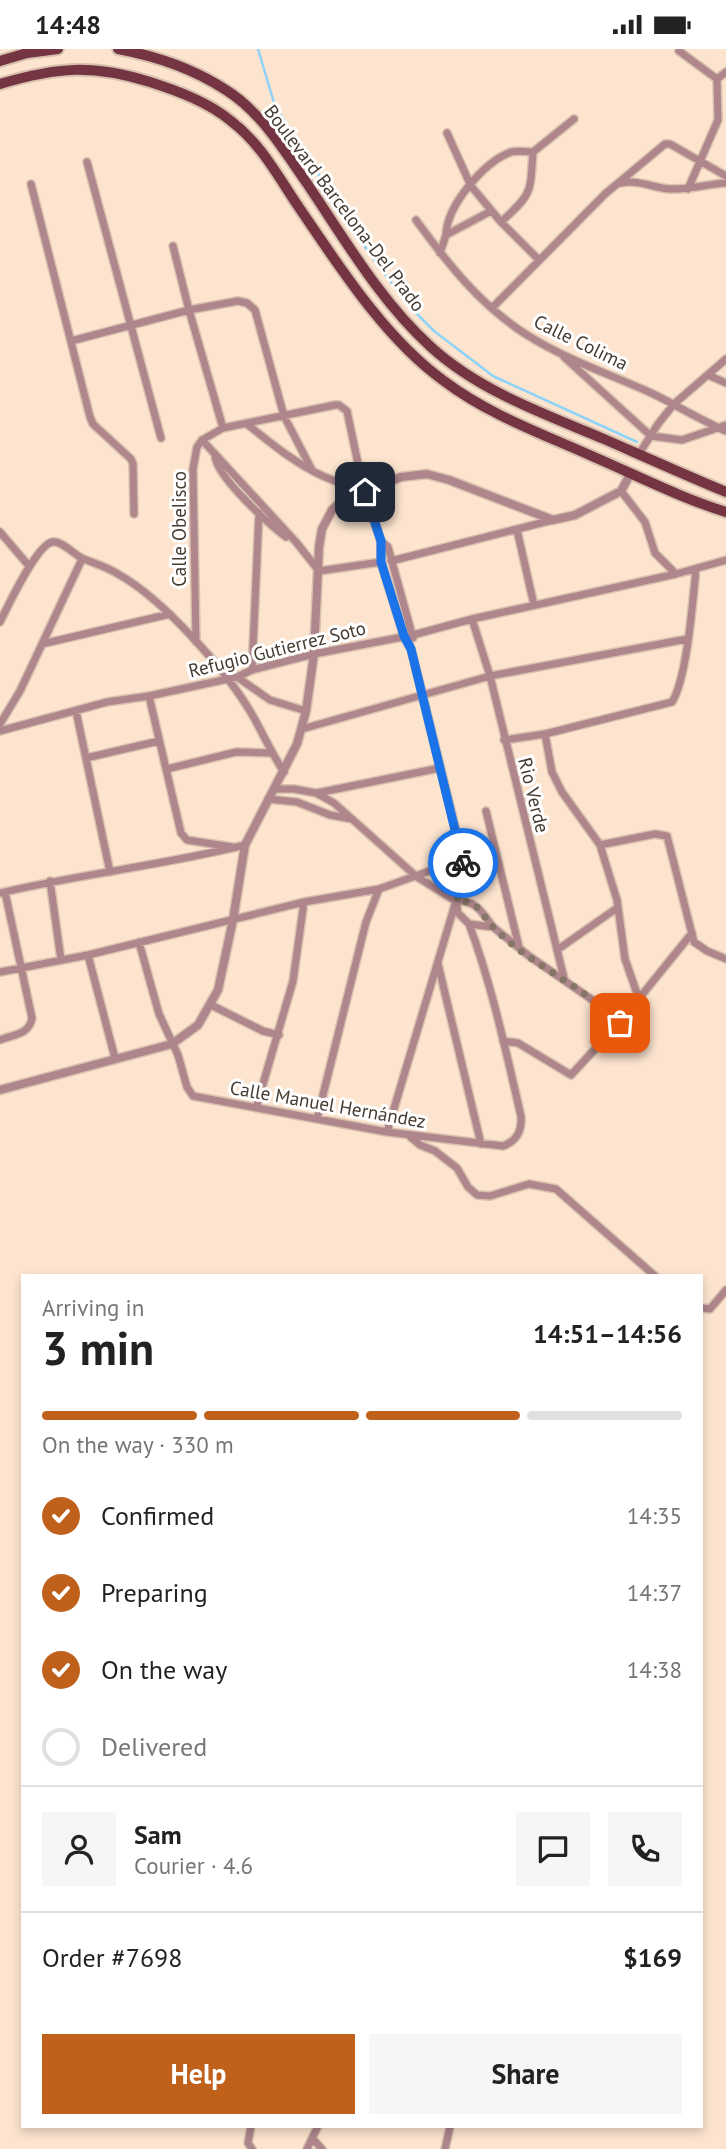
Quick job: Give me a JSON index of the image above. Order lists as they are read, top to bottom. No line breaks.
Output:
{"streets":{"main road":["Boulevard Barcelona-Del Prado"],"street":["Calle Colima","Calle Obelisco","Refugio Gutierrez Soto","Rio Verde","Calle Manuel Hernández"]},"crossings":[["Refugio Gutierrez Soto","Rio Verde"]],"page":{"status":"14:48","heading":["3 min","Arriving in","14:51–14:56"],"panel":["Sam","Courier · 4.6","Order #7698","$169"],"bar":"On the way · 330 m","list":[["Confirmed","14:35"],["Preparing","14:37"],["On the way","14:38"],"Delivered"],"buttons":["Help","Share"]}}
